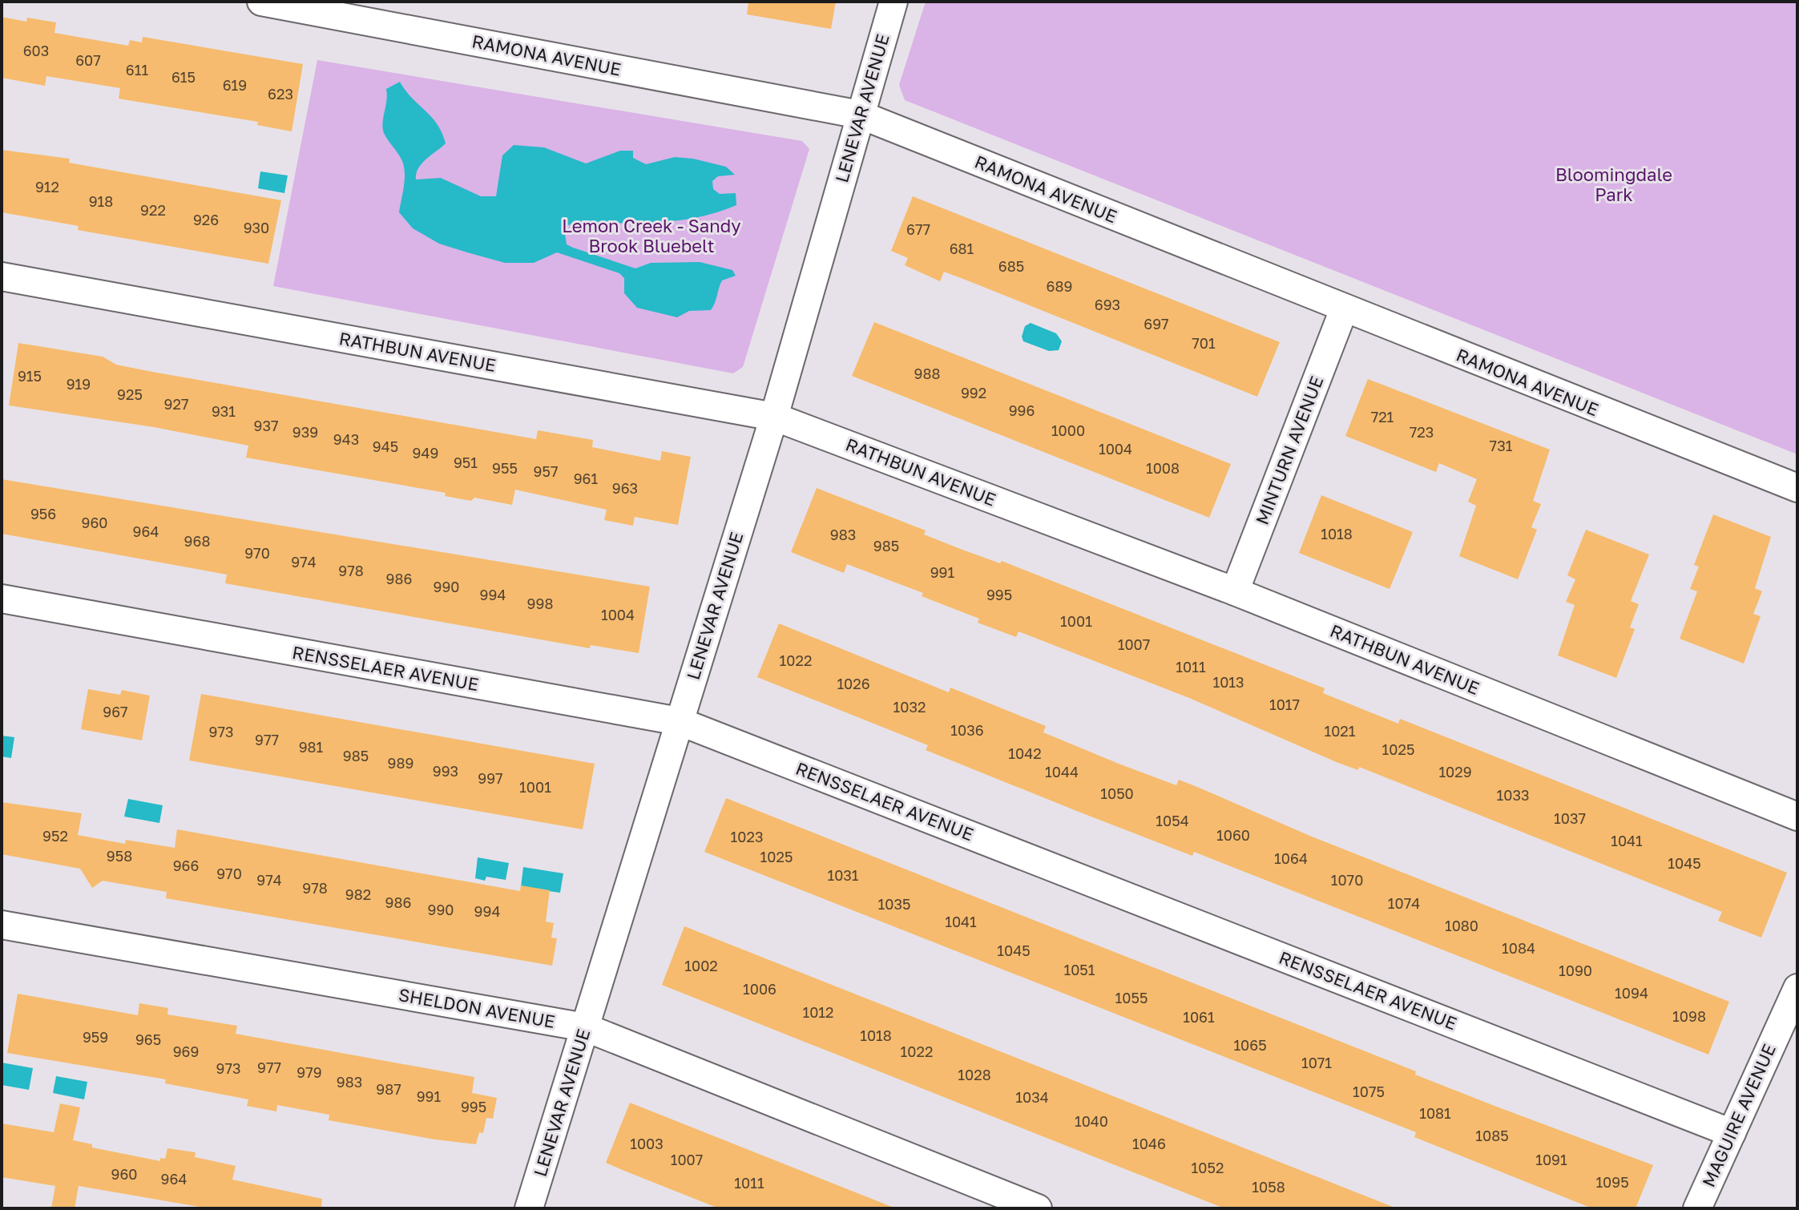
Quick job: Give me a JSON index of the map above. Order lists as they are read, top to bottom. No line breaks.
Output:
{"streets":{"street":["RAMONA AVENUE","LENEVAR AVENUE","RATHBUN AVENUE","MINTURN AVENUE","RENSSELAER AVENUE","SHELDON AVENUE","MAGUIRE AVENUE"]},"crossings":[["RAMONA AVENUE","LENEVAR AVENUE"],["RAMONA AVENUE","MINTURN AVENUE"],["LENEVAR AVENUE","RATHBUN AVENUE"],["LENEVAR AVENUE","RENSSELAER AVENUE"],["LENEVAR AVENUE","SHELDON AVENUE"],["RATHBUN AVENUE","MINTURN AVENUE"],["RENSSELAER AVENUE","MAGUIRE AVENUE"]],"parks":["Bloomingdale Park","Lemon Creek - Sandy Brook Bluebelt"],"house_numbers":["603","607","611","615","619","623","912","918","922","926","930","677","681","685","689","693","697","701","988","915","919","992","925","927","996","931","721","937","1000","939","723","943","731","945","1004","949","951","955","1008","957","961","963","956","960","964","1018","983","968","985","970","974","978","991","986","990","994","995","998","1004","1001","1007","1022","1011","1013","1026","1017","1032","967","1036","1021","973","977","981","1025","1042","985","989","993","1044","1029","997","1001","1050","1033","1037","1054","1060","952","1023","1041","958","1025","1064","1045","966","970","1031","974","1070","978","982","986","1074","1035","990","994","1041","1080","1084","1045","1002","1051","1090","1006","1094","1055","1012","1098","1061","1018","959","965","1065","969","1022","1071","977","973","979","1028","983","987","1075","991","1034","995","1081","1040","1085","1003","1046","1007","1091","1052","960","964","1095","1011","1058"]}
